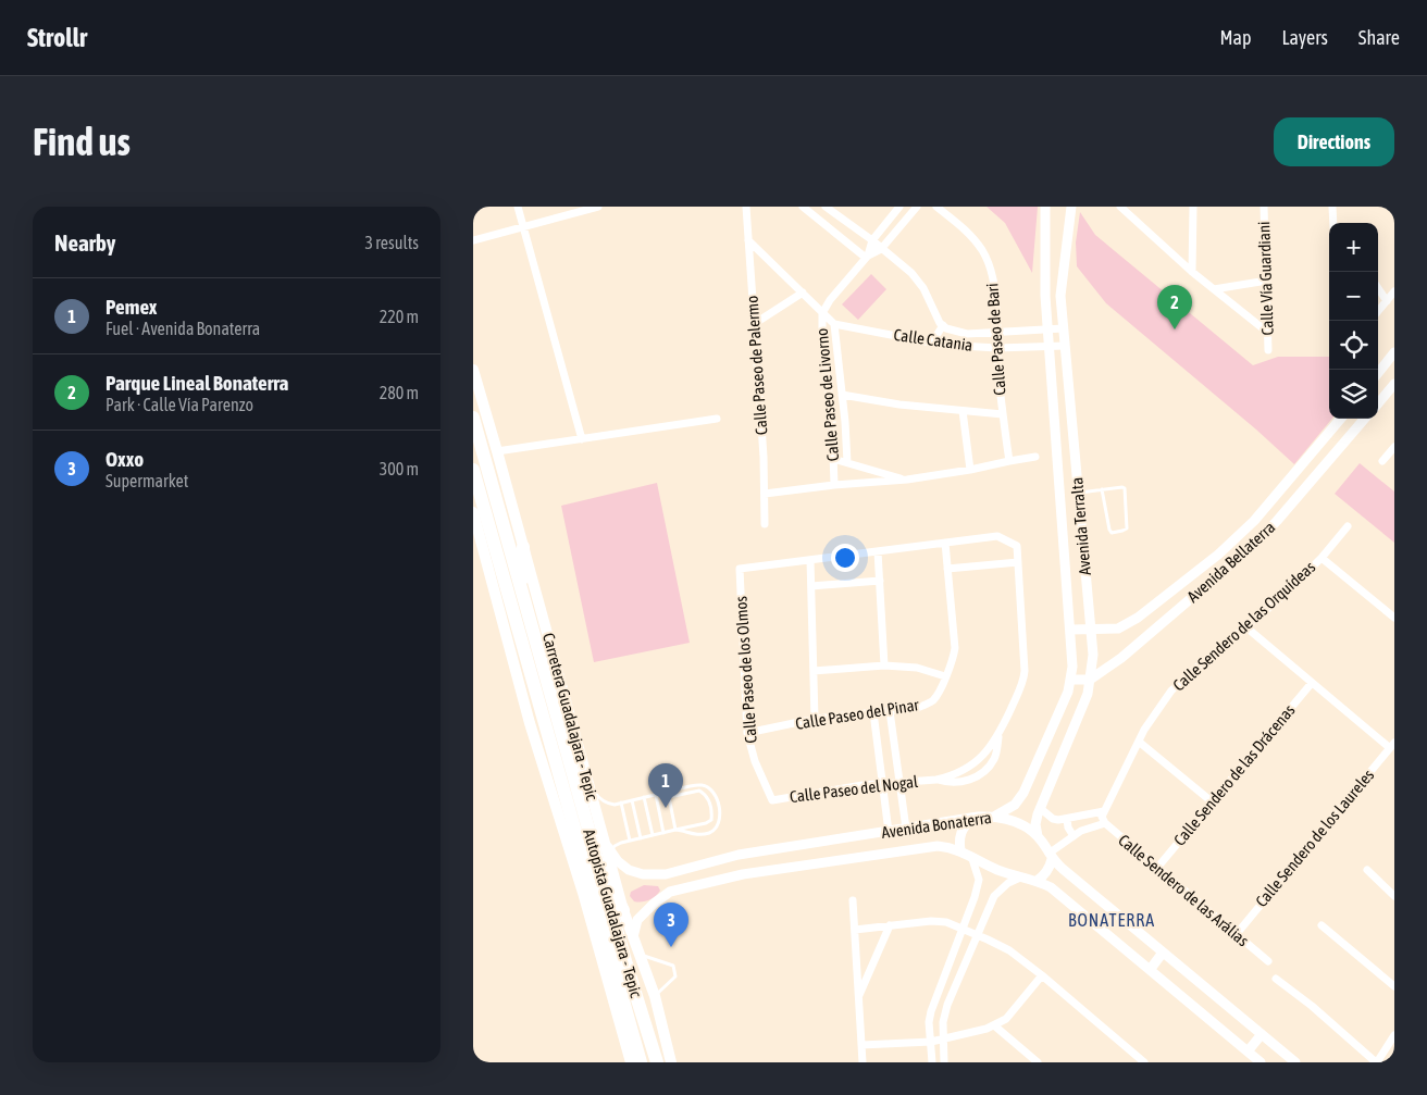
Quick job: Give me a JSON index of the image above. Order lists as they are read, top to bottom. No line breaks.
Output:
{"streets":{"highway":["Carretera Guadalajara - Tepic","Autopista Guadalajara - Tepic"],"street":["Calle Vía Guardiani","Calle Paseo de Bari","Calle Catania","Calle Paseo de Palermo","Calle Paseo de Livorno","Avenida Terralta","Avenida Bellaterra","Calle Sendero de las Orquídeas","Calle Paseo de los Olmos","Calle Paseo del Pinar","Calle Sendero de las Drácenas","Calle Paseo del Nogal","Avenida Bonaterra","Calle Sendero de los Laureles","Calle Sendero de las Arálias"]},"crossings":[["Calle Paseo de Bari","Calle Catania"],["Calle Catania","Calle Paseo de Livorno"],["Calle Catania","Avenida Terralta"],["Avenida Terralta","Avenida Bellaterra"],["Avenida Terralta","Avenida Bonaterra"],["Calle Sendero de las Orquídeas","Calle Sendero de las Arálias"],["Calle Paseo de los Olmos","Calle Paseo del Pinar"],["Calle Paseo de los Olmos","Calle Paseo del Nogal"],["Calle Paseo del Pinar","Calle Paseo del Nogal"],["Carretera Guadalajara - Tepic","Avenida Bonaterra"],["Calle Sendero de las Drácenas","Calle Sendero de las Arálias"],["Calle Sendero de los Laureles","Calle Sendero de las Arálias"]],"districts":["BONATERRA"],"page":{"header":"Strollr","nav":["Map","Layers","Share"],"buttons":"Directions","title":"Find us","heading":["Nearby","3 results"],"map_buttons":["+","−"],"list":[{"mark":"1","name":"Pemex","note":"Fuel · Avenida Bonaterra","value":"220 m"},{"mark":"2","name":"Parque Lineal Bonaterra","note":"Park · Calle Vía Parenzo","value":"280 m"},{"mark":"3","name":"Oxxo","note":"Supermarket","value":"300 m"}],"pins":["2","1","3"]}}
